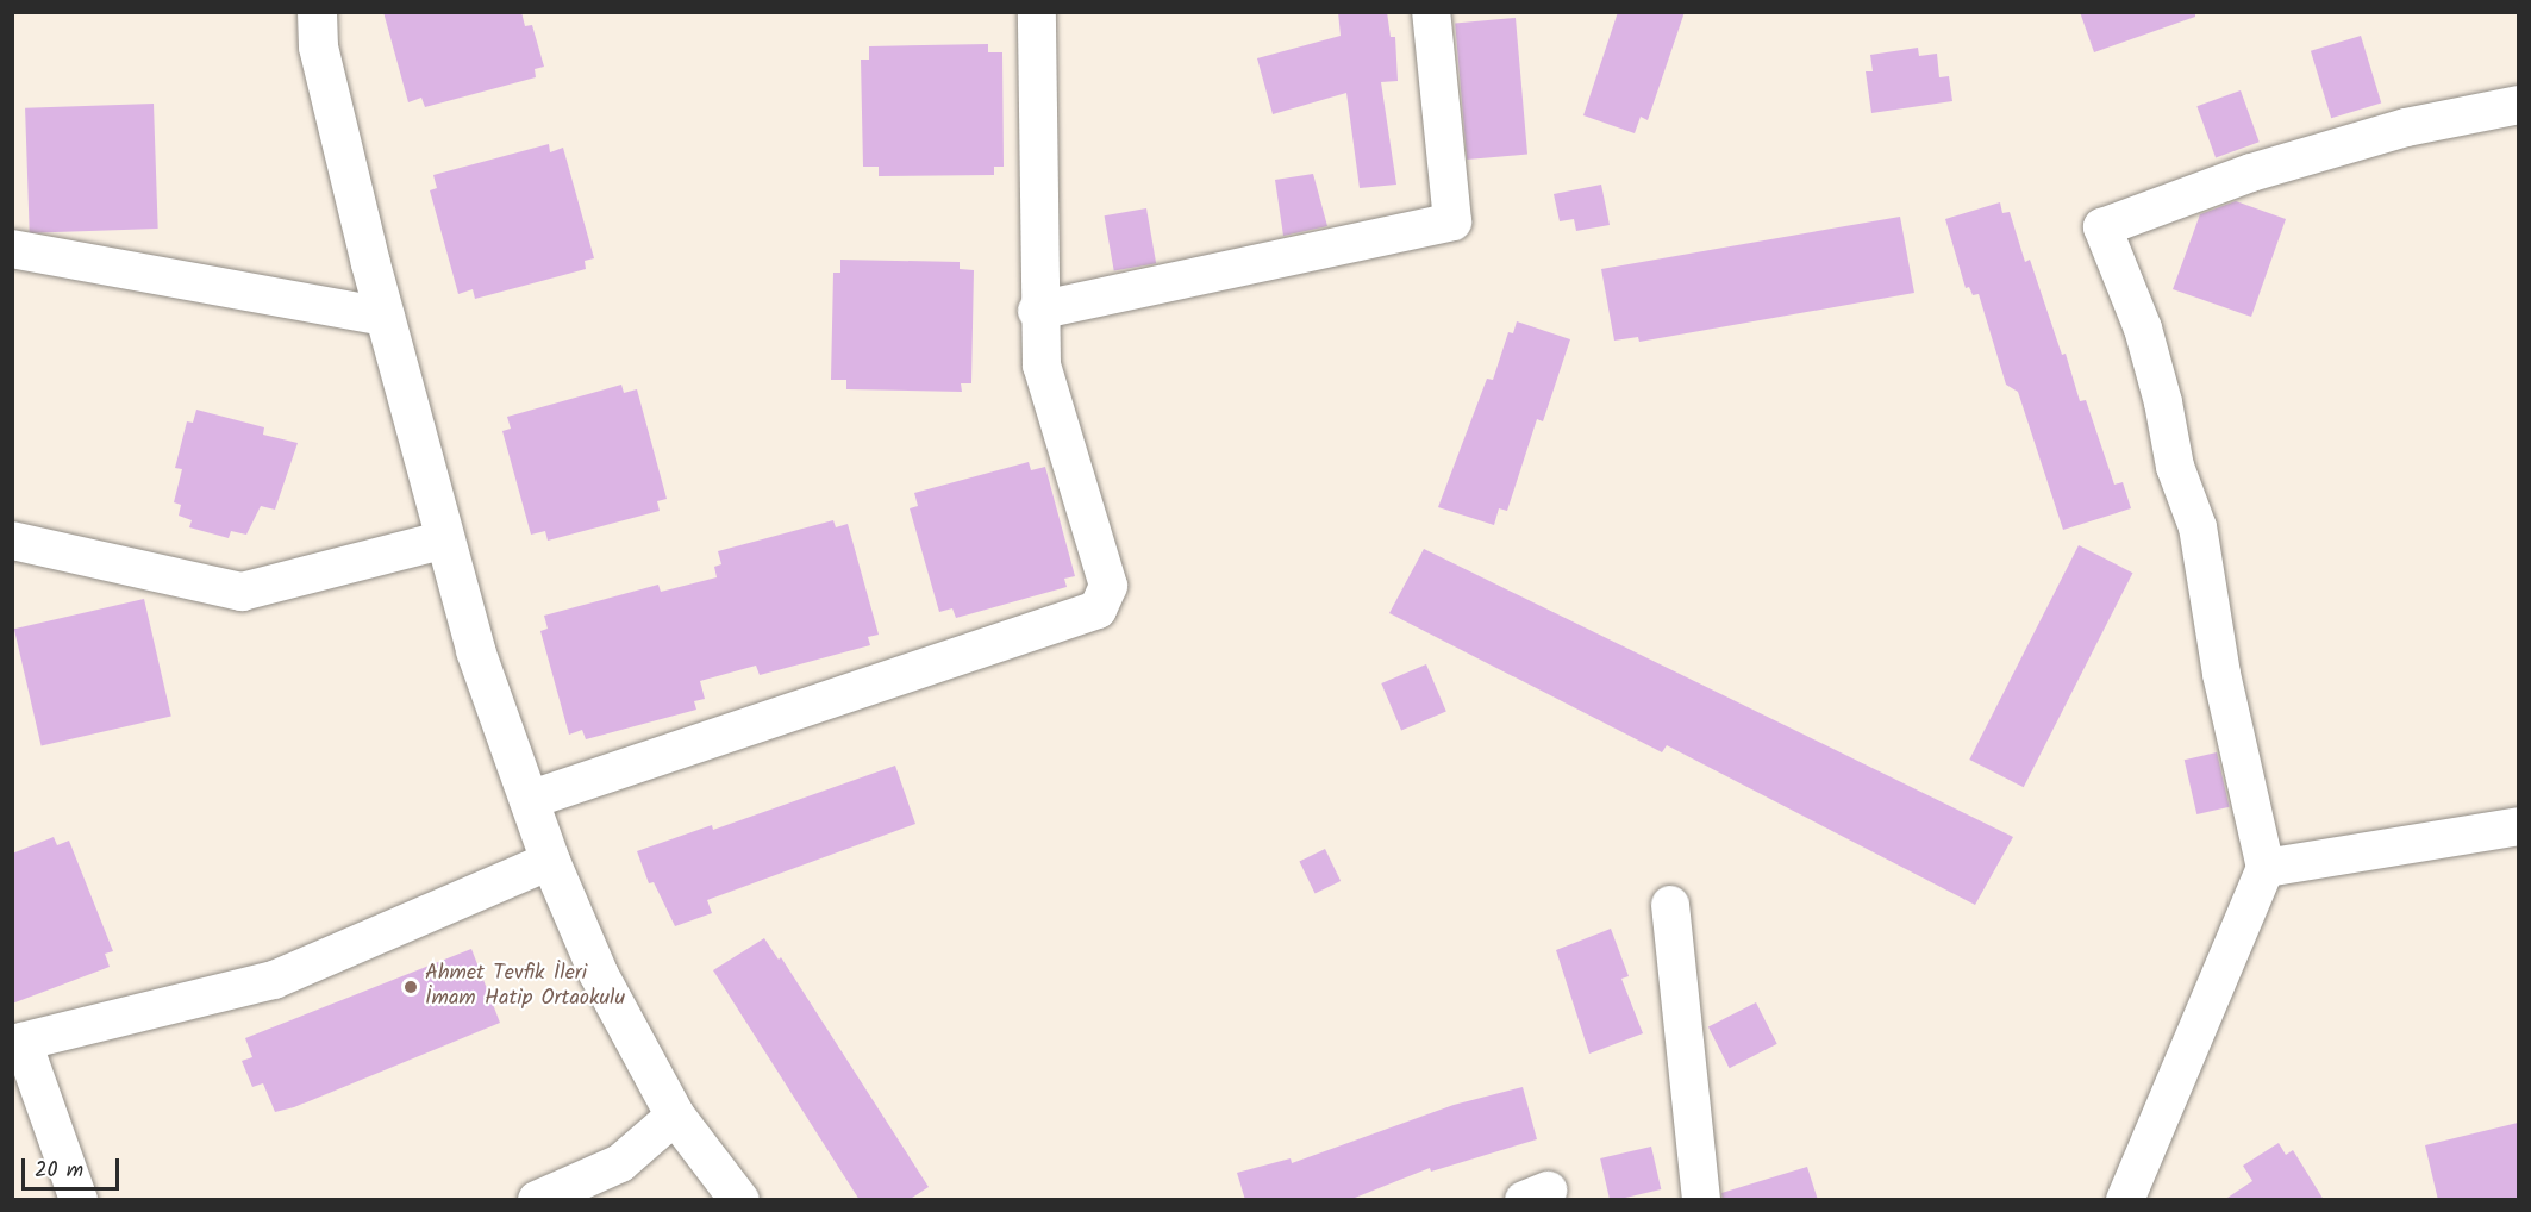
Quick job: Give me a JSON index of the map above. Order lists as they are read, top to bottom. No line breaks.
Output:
{"places":["Ahmet Tevfik İleri İmam Hatip Ortaokulu"],"scale_bar":"20 m"}
